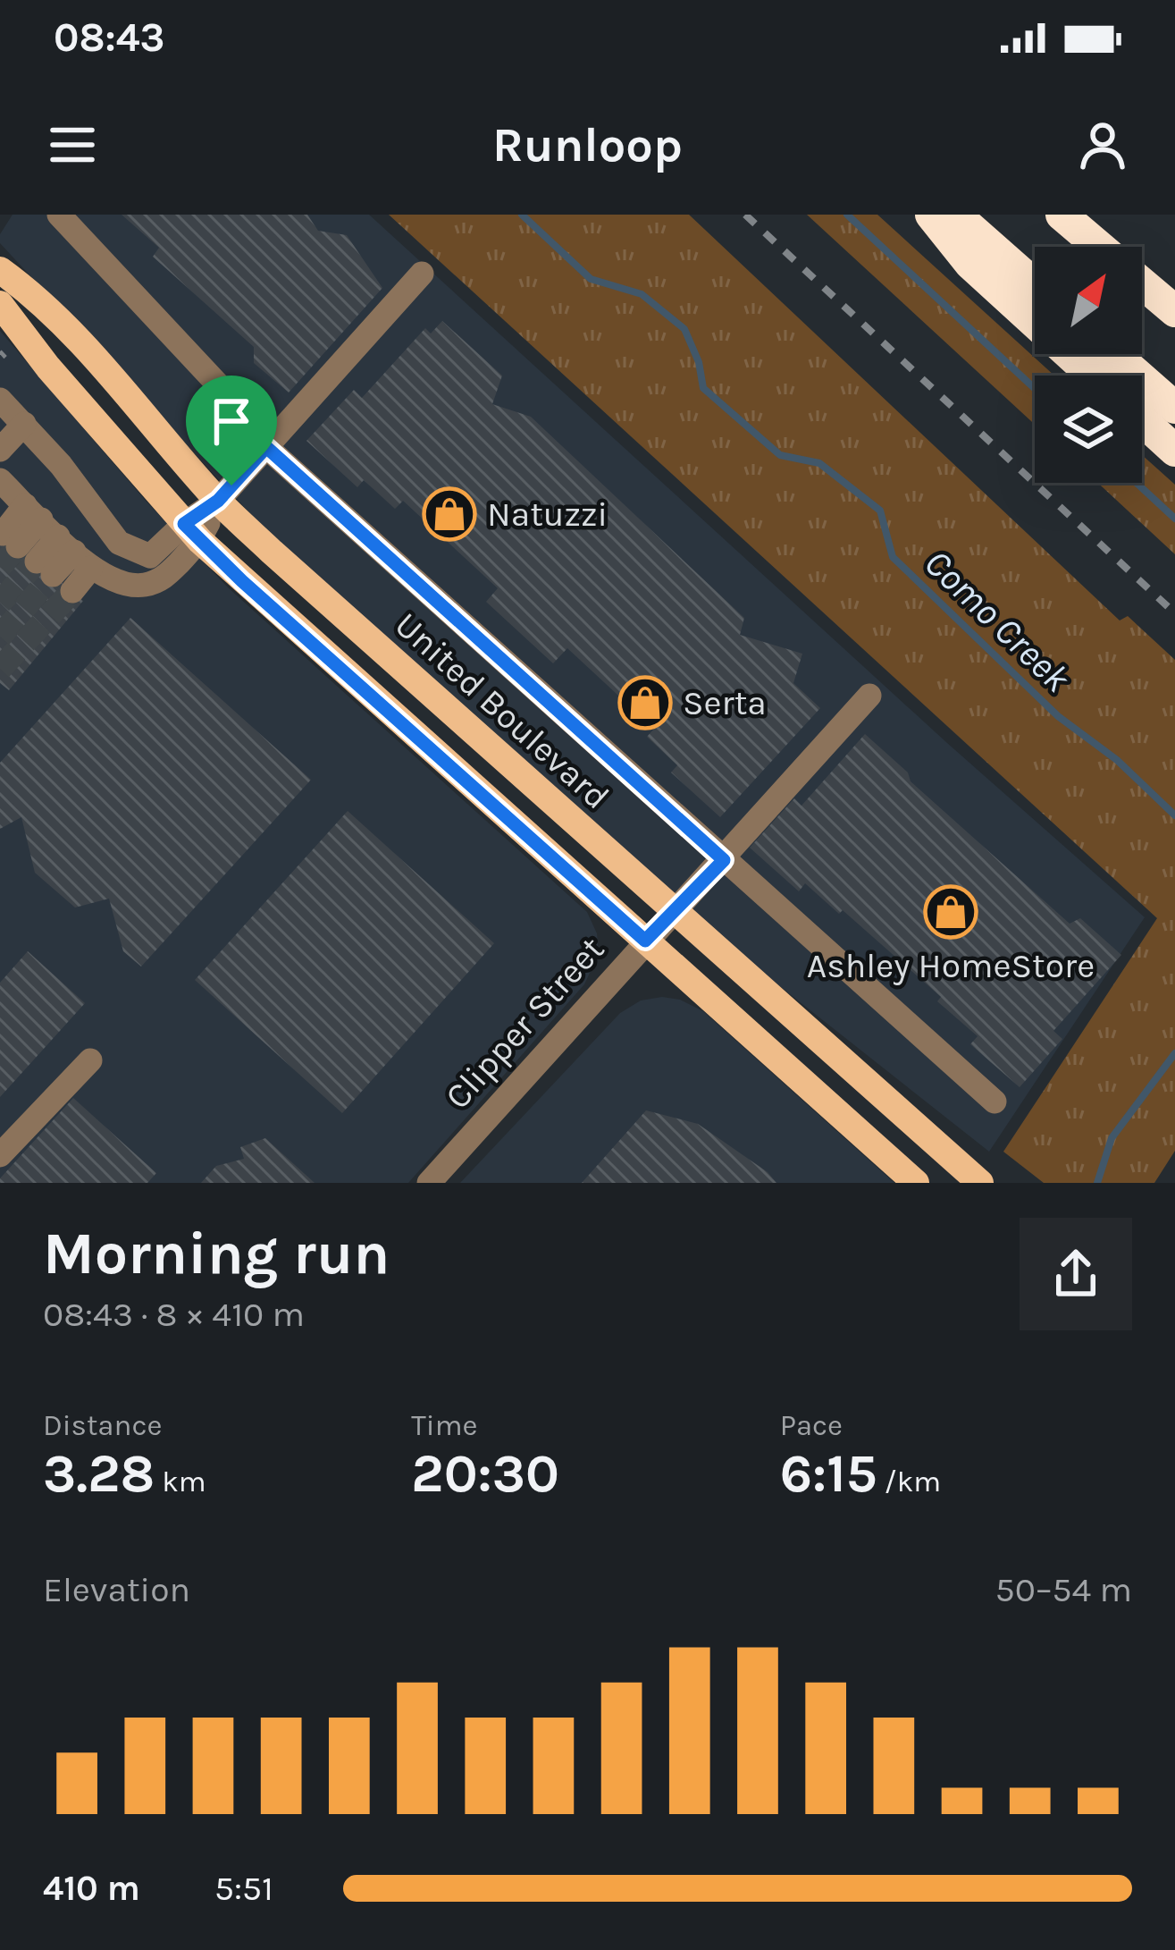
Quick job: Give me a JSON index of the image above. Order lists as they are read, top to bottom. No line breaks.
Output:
{"streets":{"main road":["United Boulevard"],"street":["Clipper Street"]},"crossings":[["United Boulevard","Clipper Street"]],"water":["Como Creek"],"places":{"shop":["Natuzzi","Serta","Ashley HomeStore"]},"north":"top right","page":{"status":"08:43","header":"Runloop","heading":["Morning run","08:43 · 8 × 410 m"],"stats":[["Distance","3.28 km"],["Time","20:30"],["Pace","6:15 /km"]],"chart":["Elevation","50–54 m"],"list":[{"name":"410 m","note":"5:51"}]}}
